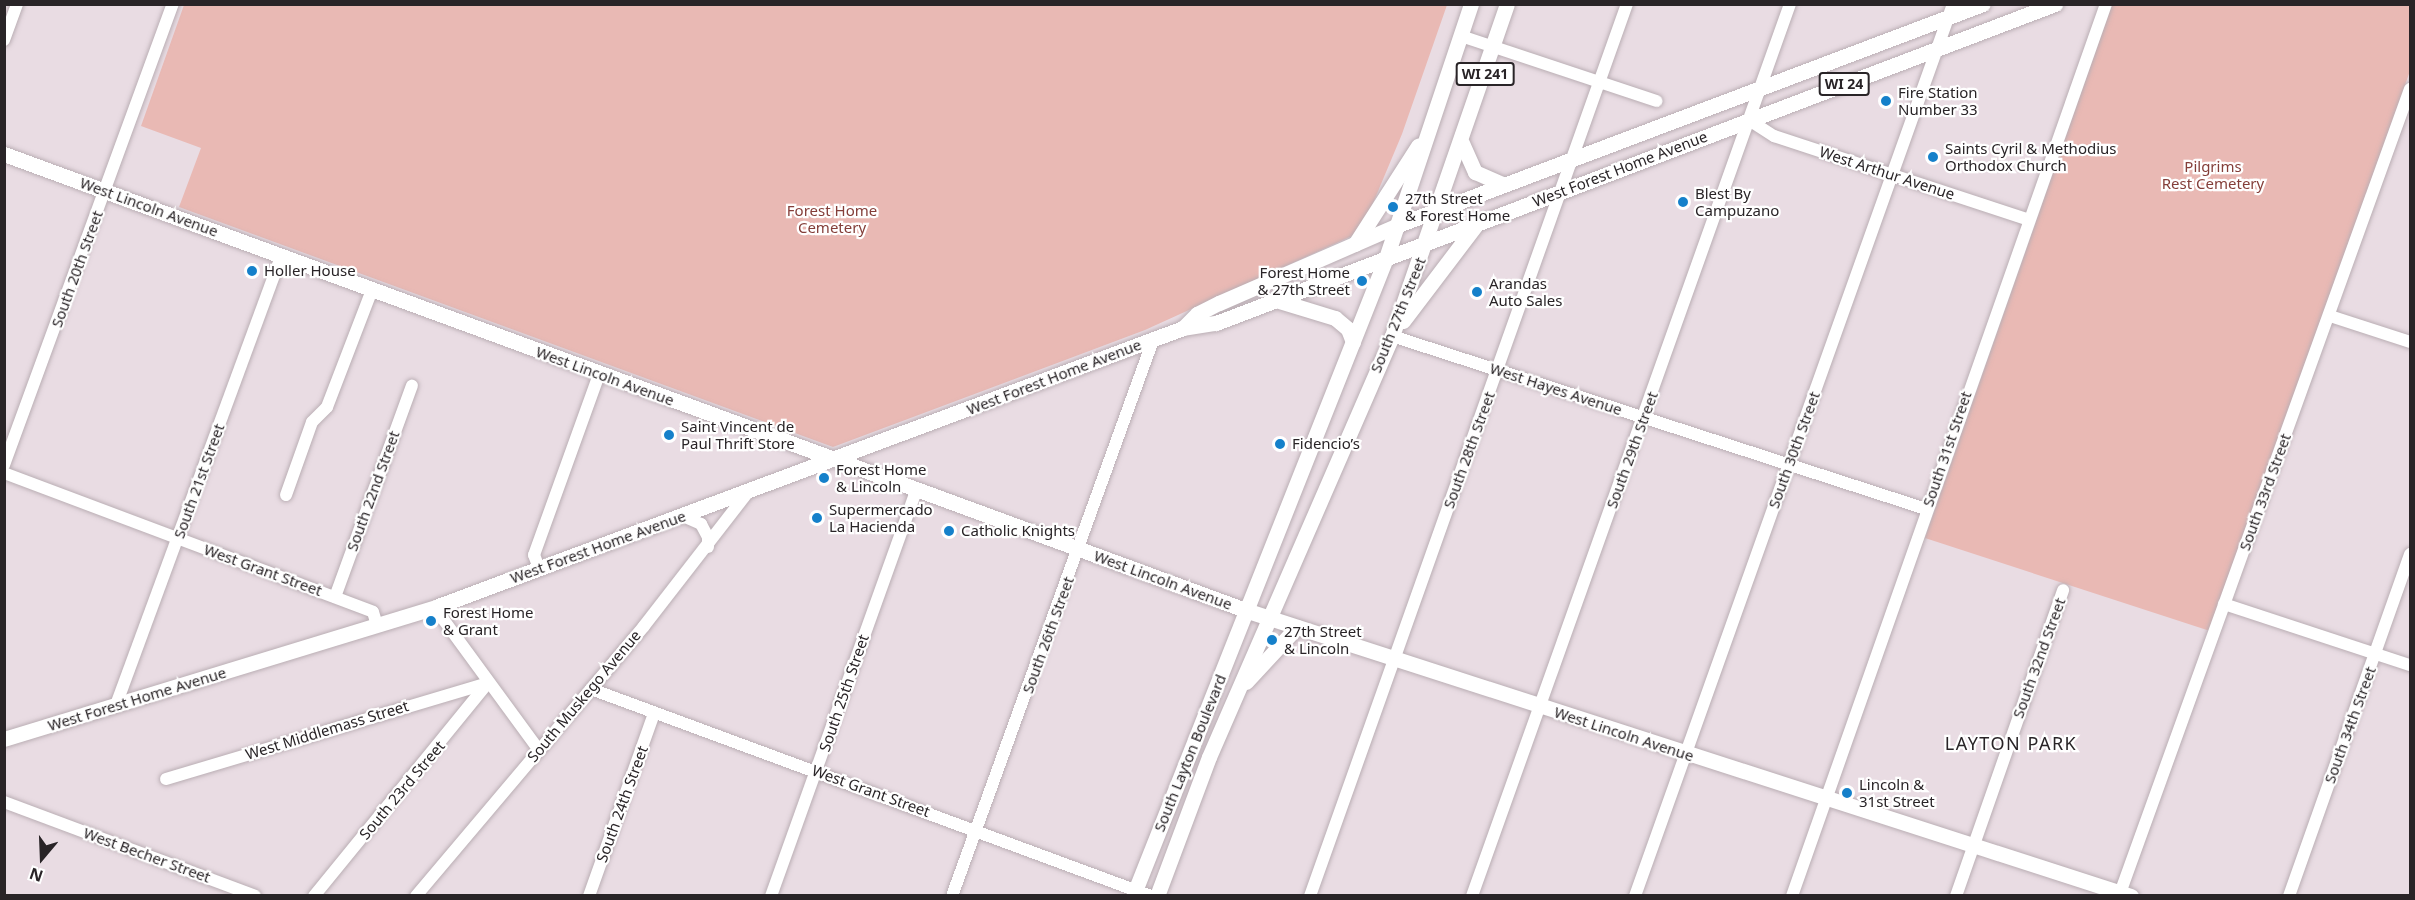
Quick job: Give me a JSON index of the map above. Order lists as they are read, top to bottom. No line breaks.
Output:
{"streets":{"main road":["WI 241","WI 24","West Forest Home Avenue","West Lincoln Avenue","South 27th Street","South Layton Boulevard"],"street":["West Arthur Avenue","South 20th Street","West Hayes Avenue","South 31st Street","South 28th Street","South 29th Street","South 30th Street","South 21st Street","South 22nd Street","South 33rd Street","West Grant Street","South 26th Street","South 32nd Street","South 25th Street","South Muskego Avenue","South 34th Street","West Middlemass Street","South 23rd Street","South 24th Street","West Becher Street"]},"crossings":[["West Forest Home Avenue","West Arthur Avenue"],["West Forest Home Avenue","West Lincoln Avenue"],["West Forest Home Avenue","South 27th Street"],["West Forest Home Avenue","South 28th Street"],["West Forest Home Avenue","South 29th Street"],["West Forest Home Avenue","South 30th Street"],["West Forest Home Avenue","South 21st Street"],["West Forest Home Avenue","West Grant Street"],["West Forest Home Avenue","South 26th Street"],["West Forest Home Avenue","South Muskego Avenue"],["West Arthur Avenue","South 31st Street"],["West Arthur Avenue","South 29th Street"],["West Arthur Avenue","South 30th Street"],["West Lincoln Avenue","South 20th Street"],["West Lincoln Avenue","South 27th Street"],["West Lincoln Avenue","South 31st Street"],["West Lincoln Avenue","South 28th Street"],["West Lincoln Avenue","South 29th Street"],["West Lincoln Avenue","South 30th Street"],["West Lincoln Avenue","South 21st Street"],["West Lincoln Avenue","South 33rd Street"],["West Lincoln Avenue","South 26th Street"],["West Lincoln Avenue","South 32nd Street"],["West Lincoln Avenue","South 25th Street"],["West Lincoln Avenue","South Layton Boulevard"],["South 27th Street","West Hayes Avenue"],["South 27th Street","South Layton Boulevard"],["West Hayes Avenue","South 31st Street"],["West Hayes Avenue","South 28th Street"],["West Hayes Avenue","South 29th Street"],["West Hayes Avenue","South 30th Street"],["South 21st Street","West Grant Street"],["South 22nd Street","West Grant Street"],["West Grant Street","South 26th Street"],["West Grant Street","South 25th Street"],["West Grant Street","South Muskego Avenue"],["West Grant Street","South Layton Boulevard"],["West Grant Street","South 24th Street"],["West Middlemass Street","South 23rd Street"]],"districts":["LAYTON PARK"],"parks":["Pilgrims Rest Cemetery","Forest Home Cemetery"],"places":["Fire Station Number 33","Saints Cyril & Methodius Orthodox Church","Blest By Campuzano","27th Street & Forest Home","Holler House","Forest Home & 27th Street","Arandas Auto Sales","Saint Vincent de Paul Thrift Store","Fidencio’s","Forest Home & Lincoln","Supermercado La Hacienda","Catholic Knights","Forest Home & Grant","27th Street & Lincoln","Lincoln & 31st Street"],"north":"bottom"}
